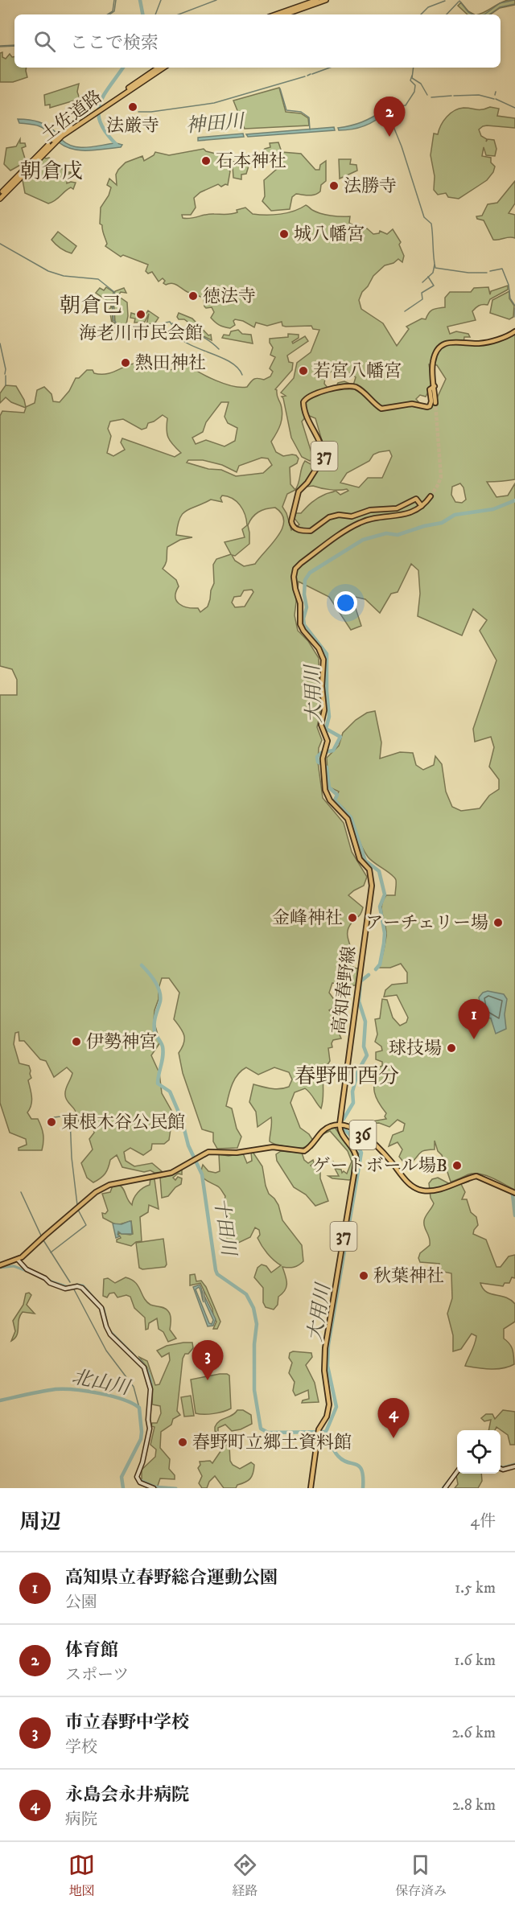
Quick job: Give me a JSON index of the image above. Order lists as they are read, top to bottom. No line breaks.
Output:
{"streets":{"highway":["土佐道路"],"main road":["37","高知春野線","36"]},"crossings":[["37","高知春野線"],["37","36"],["高知春野線","36"]],"districts":["朝倉戊","朝倉己","春野町西分"],"water":["神田川","大用川","十田川","北山川"],"places":["法厳寺","石本神社","法勝寺","城八幡宮","徳法寺","海老川市民会館","熱田神社","若宮八幡宮","金峰神社","アーチェリー場","伊勢神宮","球技場","東根木谷公民館","ゲートボール場B","秋葉神社","春野町立郷土資料館"],"page":{"search":"ここで検索","pins":["2","1","3","4"],"heading":["周辺","4件"],"list":[{"mark":"1","name":"高知県立春野総合運動公園","note":"公園","value":"1.5 km"},{"mark":"2","name":"体育館","note":"スポーツ","value":"1.6 km"},{"mark":"3","name":"市立春野中学校","note":"学校","value":"2.6 km"},{"mark":"4","name":"永島会永井病院","note":"病院","value":"2.8 km"}],"nav":["地図","経路","保存済み"]}}
